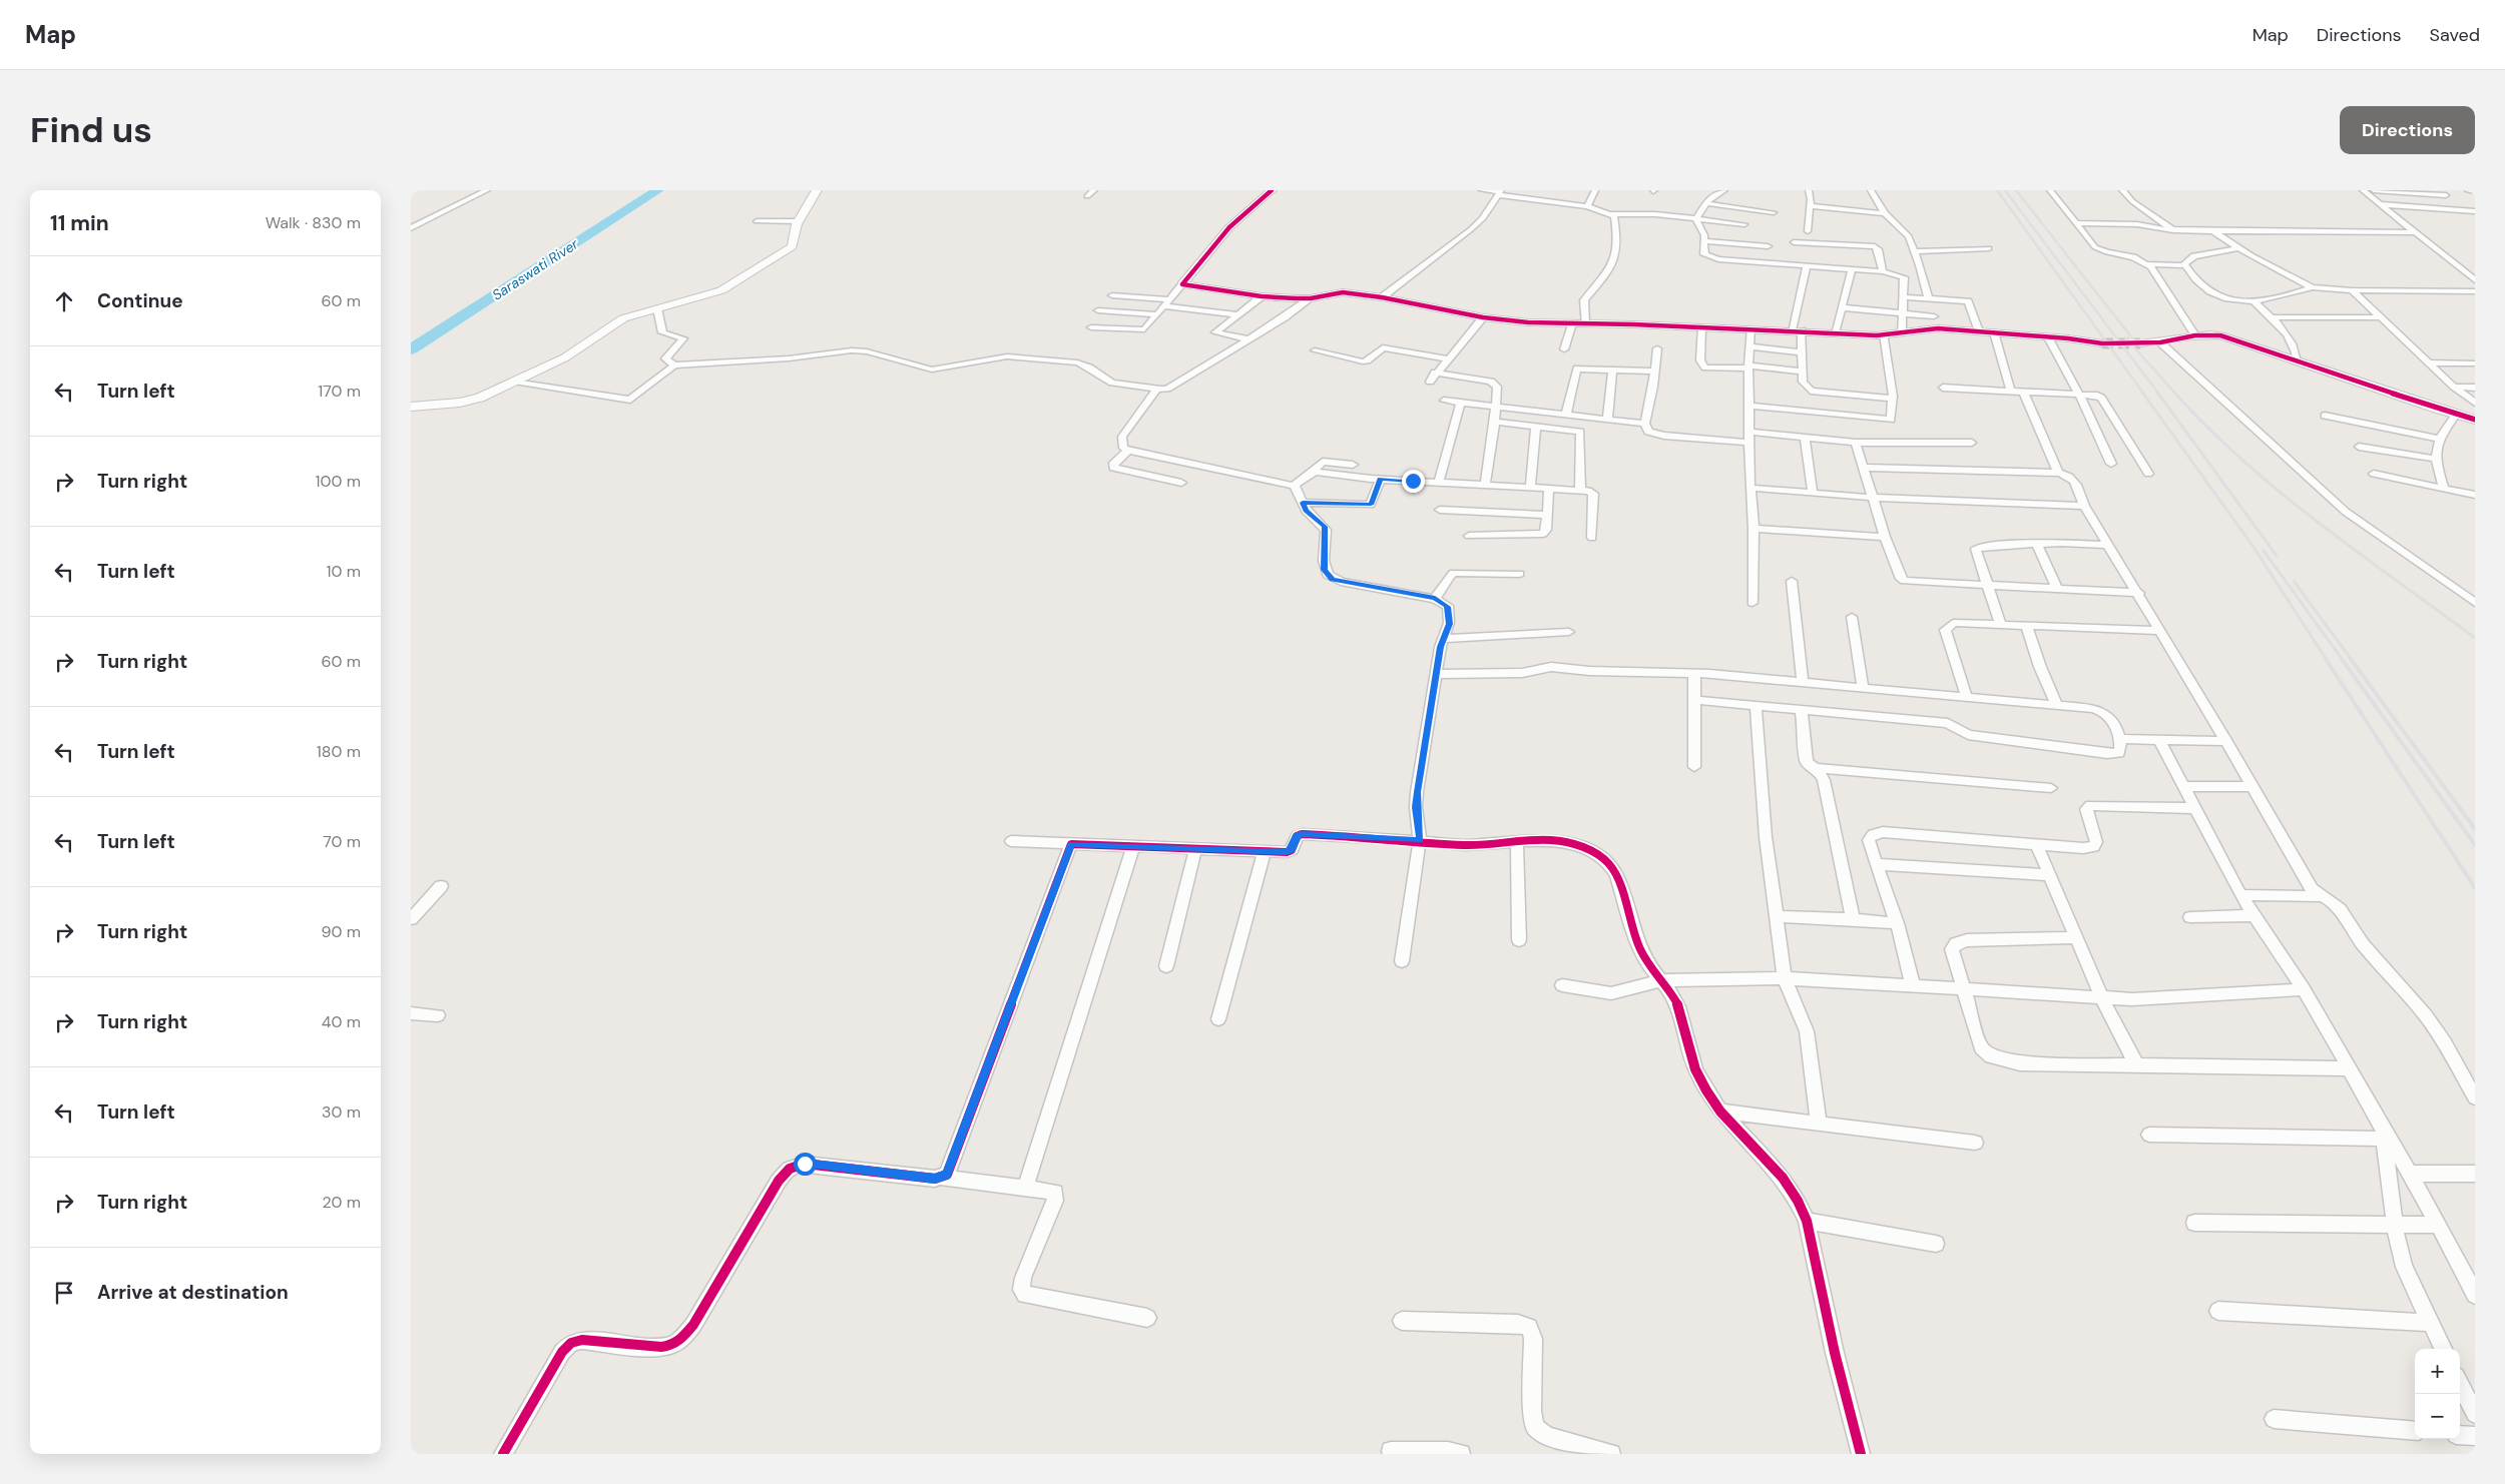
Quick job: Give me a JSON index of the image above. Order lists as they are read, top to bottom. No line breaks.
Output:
{"water":["Saraswati River"],"page":{"header":"Map","nav":["Map","Directions","Saved"],"buttons":"Directions","title":"Find us","heading":["11 min","Walk · 830 m"],"list":[["Continue","60 m"],["Turn left","170 m"],["Turn right","100 m"],["Turn left","10 m"],["Turn right","60 m"],["Turn left","180 m"],["Turn left","70 m"],["Turn right","90 m"],["Turn right","40 m"],["Turn left","30 m"],["Turn right","20 m"],"Arrive at destination"],"map_buttons":["+","−"]}}
